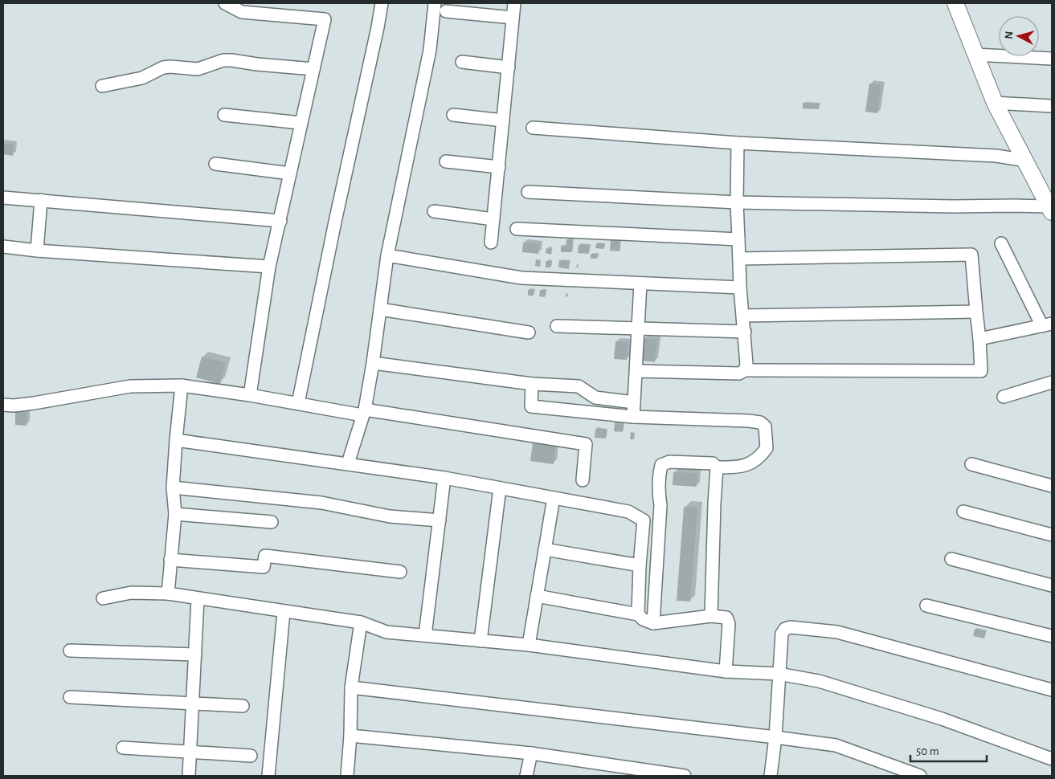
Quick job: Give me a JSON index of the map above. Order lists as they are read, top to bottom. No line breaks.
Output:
{"scale_bar":"50 m","north":"left"}
